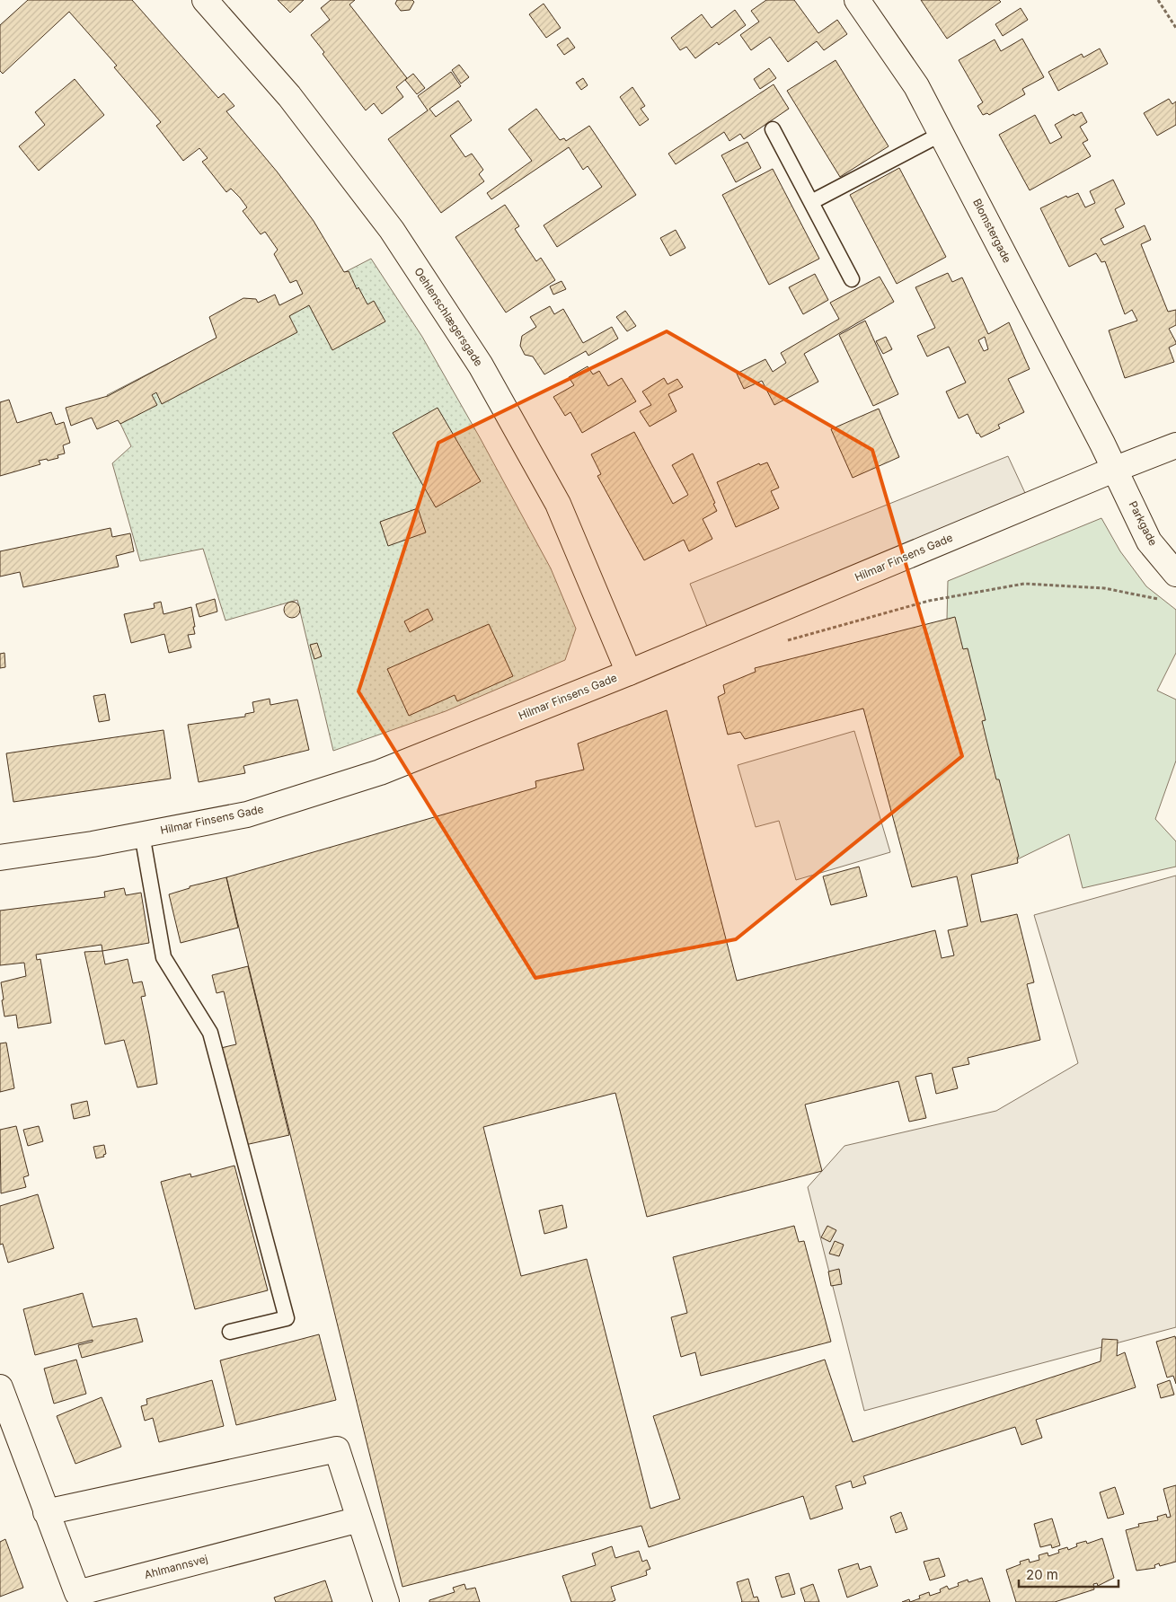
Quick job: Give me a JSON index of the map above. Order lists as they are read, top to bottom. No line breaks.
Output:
{"streets":{"street":["Blomstergade","Oehlenschlægersgade","Parkgade","Hilmar Finsens Gade","Ahlmannsvej"]},"crossings":[["Blomstergade","Parkgade"],["Blomstergade","Hilmar Finsens Gade"],["Oehlenschlægersgade","Hilmar Finsens Gade"],["Parkgade","Hilmar Finsens Gade"]],"scale_bar":"20 m"}
